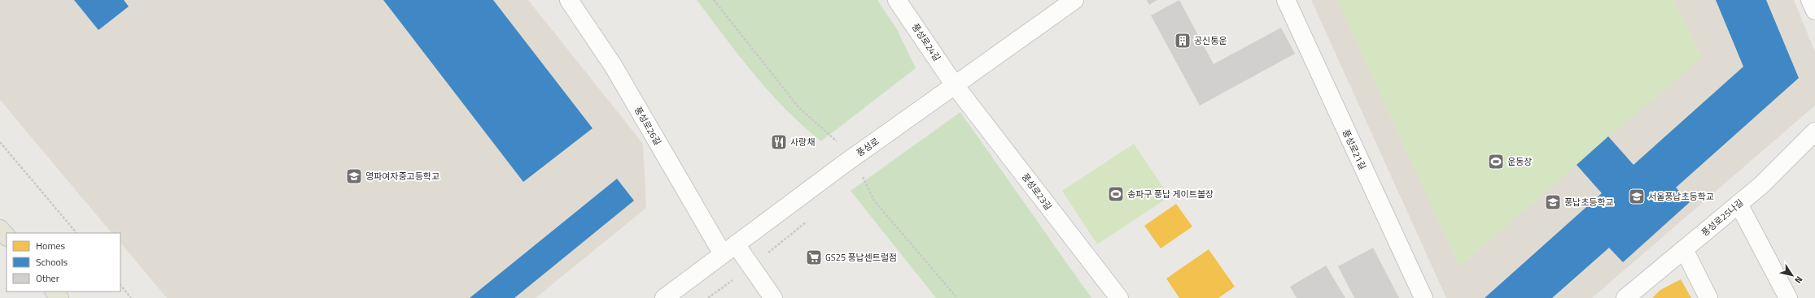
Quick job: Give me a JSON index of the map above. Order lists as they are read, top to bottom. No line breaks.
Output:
{"streets":{"street":["풍성로24길","풍성로26길","풍성로","풍성로21길","풍성로23길","풍성로25나길"]},"crossings":[["풍성로24길","풍성로"],["풍성로24길","풍성로23길"],["풍성로26길","풍성로"],["풍성로","풍성로23길"]],"places":{"building":["공신통운"],"restaurant":["사랑채"],"sports":["운동장","송파구 풍납 게이트볼장"],"school or university":["영파여자중고등학교","서울풍납초등학교","풍납초등학교"],"supermarket":["GS25 풍납센트럴점"]},"legend":["Homes","Schools","Other"],"north":"bottom right"}
